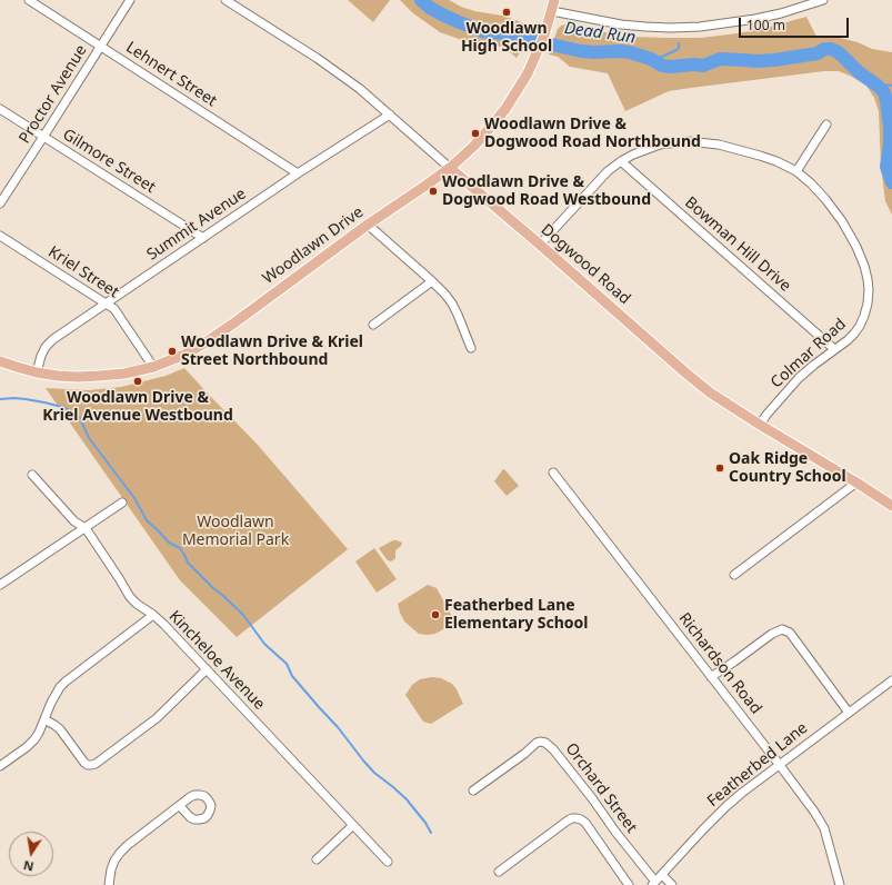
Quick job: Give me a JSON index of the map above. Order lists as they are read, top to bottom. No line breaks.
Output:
{"streets":{"main road":["Woodlawn Drive","Dogwood Road"],"street":["Lehnert Street","Proctor Avenue","Gilmore Street","Summit Avenue","Bowman Hill Drive","Kriel Street","Colmar Road","Kincheloe Avenue","Richardson Road","Featherbed Lane","Orchard Street"]},"crossings":[["Lehnert Street","Proctor Avenue"],["Lehnert Street","Summit Avenue"],["Proctor Avenue","Gilmore Street"],["Gilmore Street","Summit Avenue"],["Summit Avenue","Woodlawn Drive"],["Summit Avenue","Dogwood Road"],["Summit Avenue","Kriel Street"],["Bowman Hill Drive","Colmar Road"],["Woodlawn Drive","Dogwood Road"],["Woodlawn Drive","Kriel Street"],["Dogwood Road","Colmar Road"],["Richardson Road","Featherbed Lane"],["Featherbed Lane","Orchard Street"]],"water":["Dead Run"],"parks":["Woodlawn Memorial Park"],"places":["Woodlawn High School","Woodlawn Drive & Dogwood Road Northbound","Woodlawn Drive & Dogwood Road Westbound","Woodlawn Drive & Kriel Street Northbound","Woodlawn Drive & Kriel Avenue Westbound","Oak Ridge Country School","Featherbed Lane Elementary School"],"scale_bar":"100 m","north":"bottom"}
